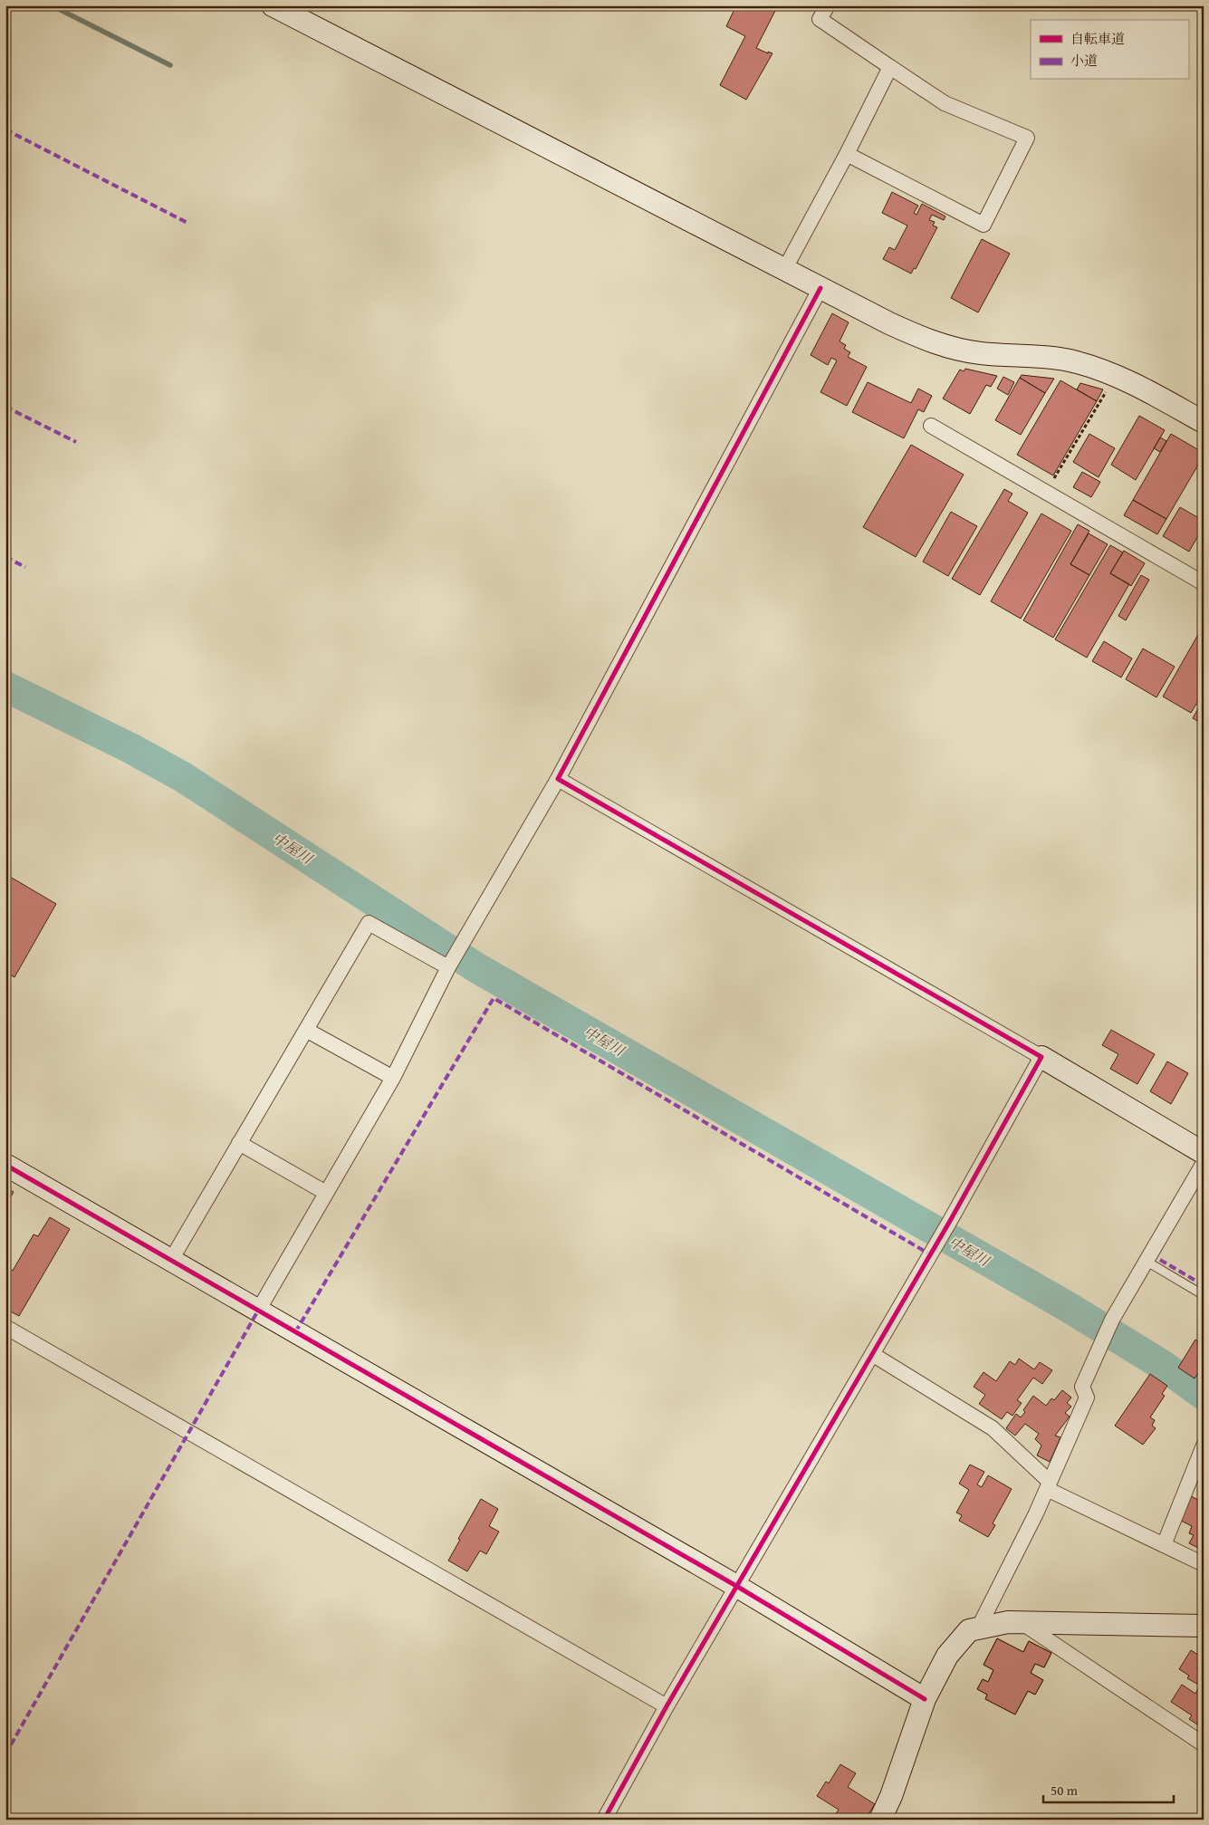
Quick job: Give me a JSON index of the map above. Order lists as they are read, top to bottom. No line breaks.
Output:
{"water":["中屋川"],"legend":["自転車道","小道"],"scale_bar":"50 m"}
